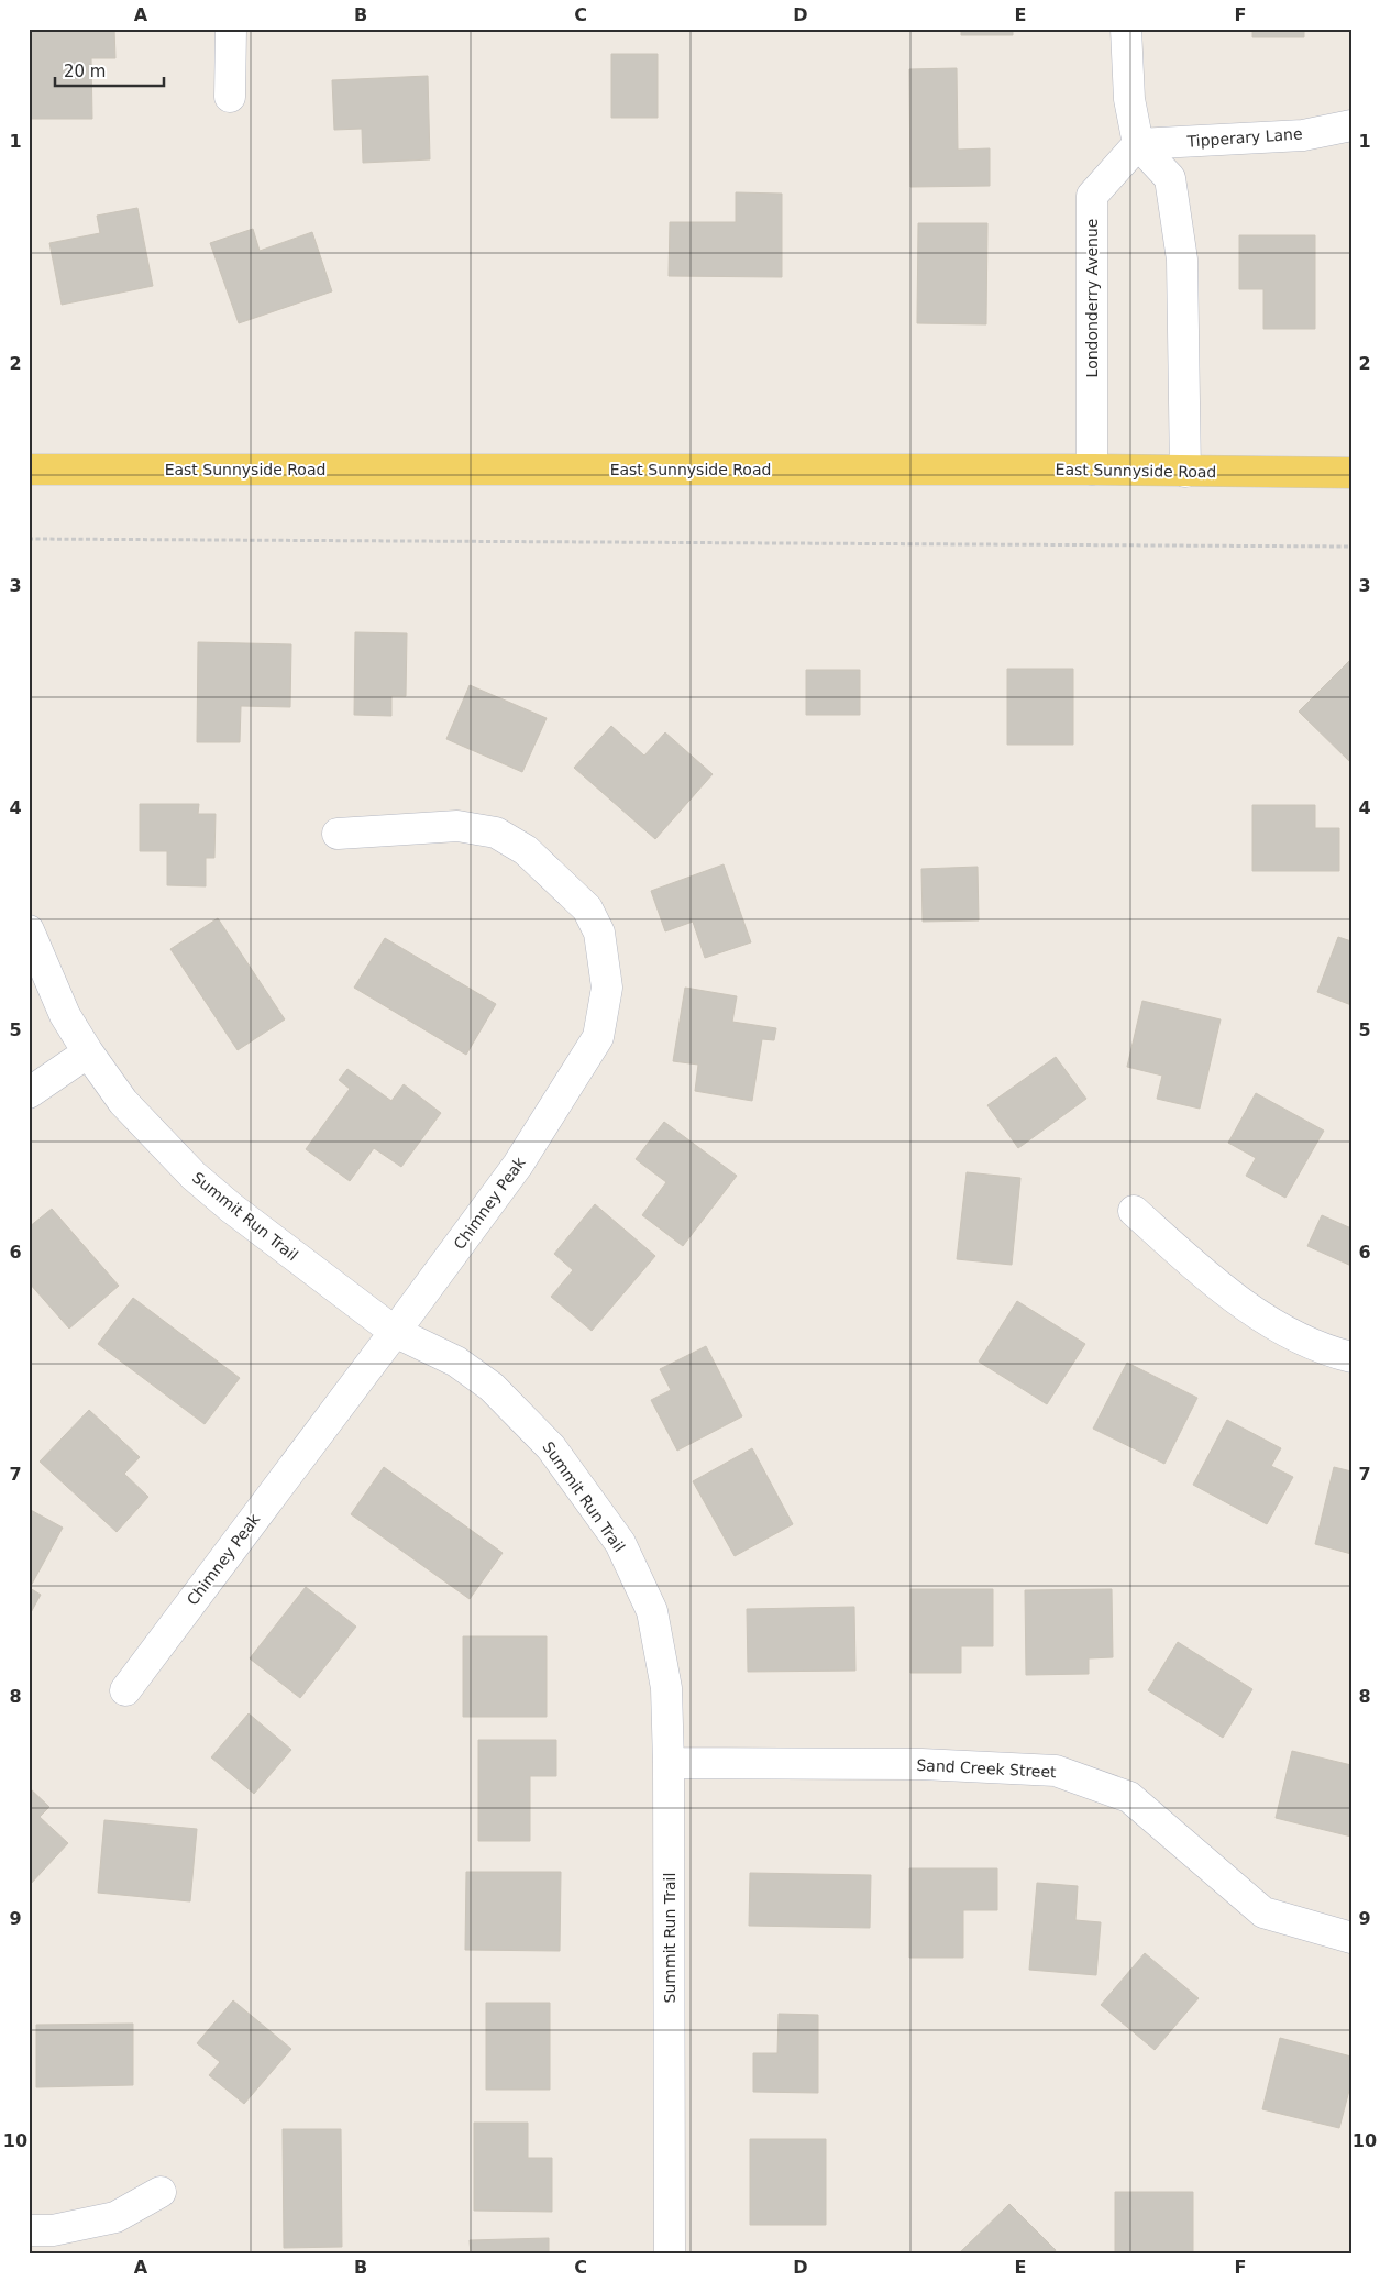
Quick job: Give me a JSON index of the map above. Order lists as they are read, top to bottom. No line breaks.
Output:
{"streets":{"main road":["East Sunnyside Road"],"street":["Tipperary Lane","Londonderry Avenue","Chimney Peak","Summit Run Trail","Sand Creek Street"]},"crossings":[["Tipperary Lane","Londonderry Avenue"],["Londonderry Avenue","East Sunnyside Road"],["Chimney Peak","Summit Run Trail"],["Summit Run Trail","Sand Creek Street"]],"scale_bar":"20 m","grid":{"columns":["A","B","C","D","E","F"],"rows":["1","2","3","4","5","6","7","8","9","10"]}}
